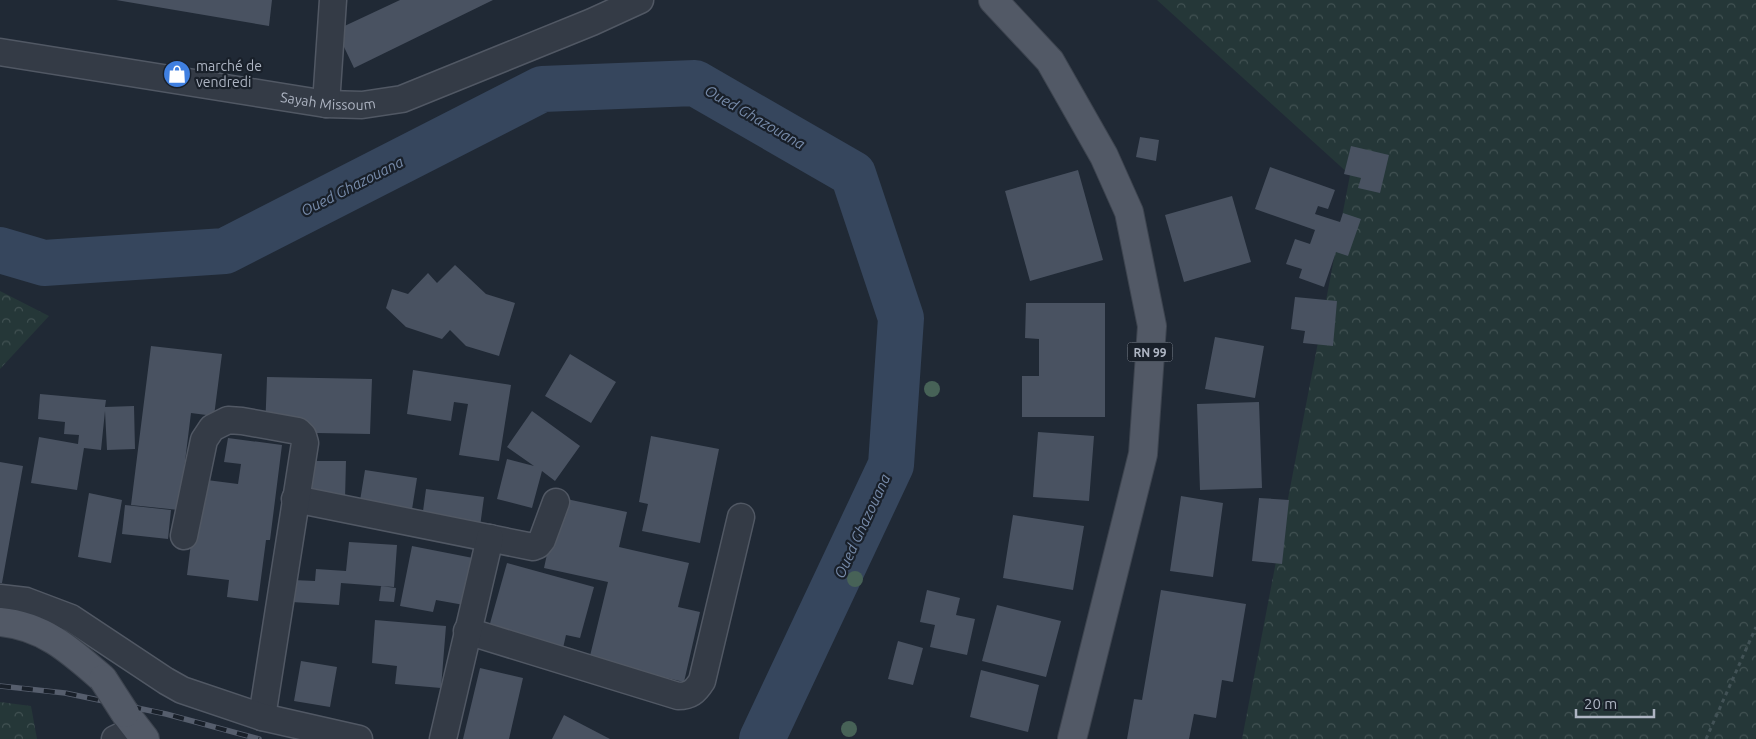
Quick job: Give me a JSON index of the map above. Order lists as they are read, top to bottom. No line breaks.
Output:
{"streets":{"main road":["RN 99"],"street":["Sayah Missoum"]},"water":["Oued Ghazouana"],"places":{"shop":["marché de vendredi"]},"scale_bar":"20 m"}
